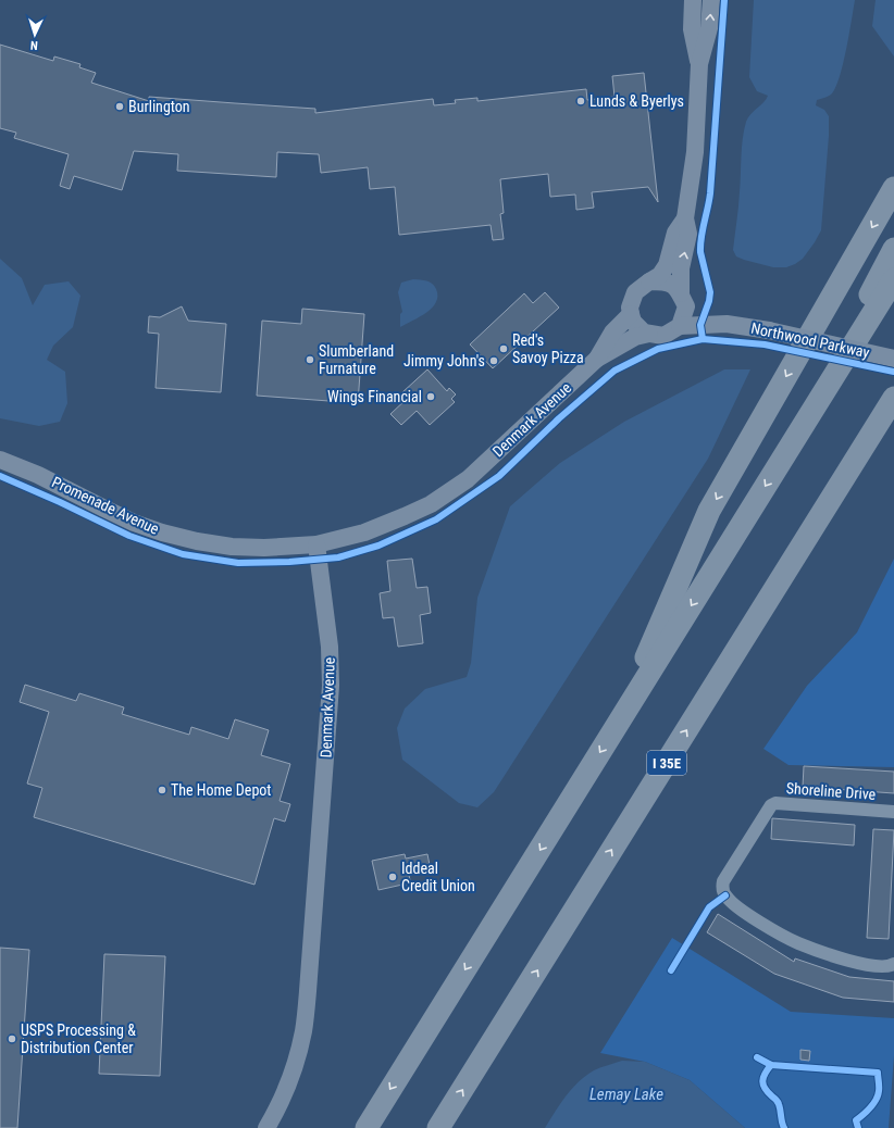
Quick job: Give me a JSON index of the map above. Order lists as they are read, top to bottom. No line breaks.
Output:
{"streets":{"highway":["I 35E"],"street":["Northwood Parkway","Denmark Avenue","Promenade Avenue","Shoreline Drive"]},"crossings":[["Northwood Parkway","Denmark Avenue"],["Denmark Avenue","Promenade Avenue"]],"water":["Lemay Lake"],"places":["Lunds & Byerlys","Burlington","Red's Savoy Pizza","Slumberland Furnature","Jimmy John's","Wings Financial","The Home Depot","Iddeal Credit Union","USPS Processing & Distribution Center"],"north":"bottom"}
